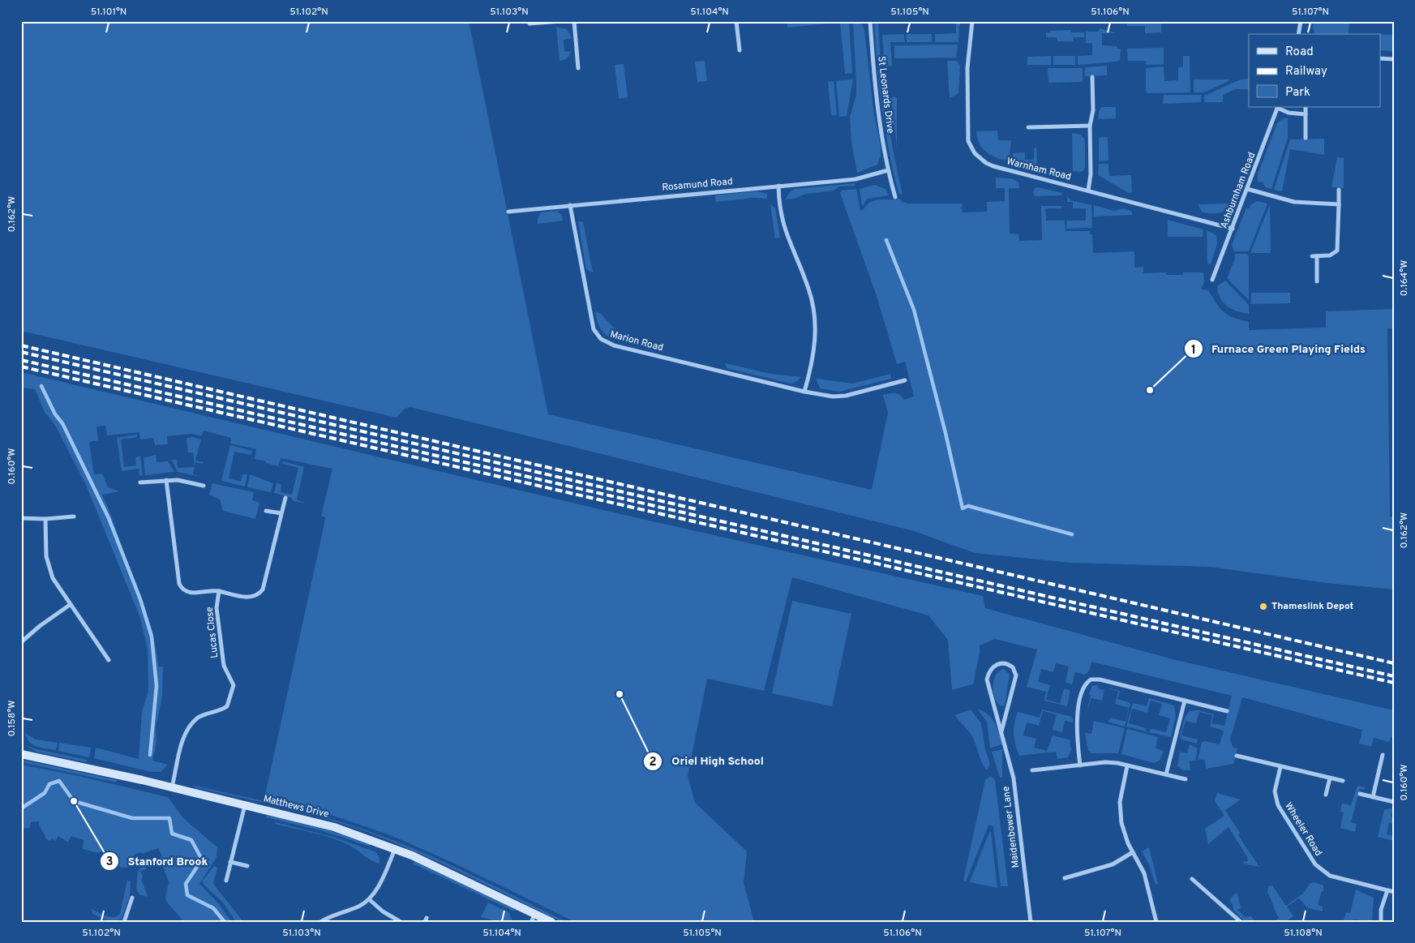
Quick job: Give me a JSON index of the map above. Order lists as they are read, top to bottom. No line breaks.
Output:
{"streets":{"street":["St Leonards Drive","Warnham Road","Rosamund Road","Ashburnham Road","Marion Road","Lucas Close","Matthews Drive","Maidenbower Lane","Wheeler Road"]},"crossings":[["St Leonards Drive","Rosamund Road"],["Warnham Road","Ashburnham Road"],["Rosamund Road","Marion Road"],["Lucas Close","Matthews Drive"]],"places":["Furnace Green Playing Fields","Thameslink Depot","Oriel High School","Stanford Brook"],"legend":["Road","Railway","Park"],"coordinates":["51.101°N","51.102°N","51.103°N","51.104°N","51.105°N","51.106°N","51.107°N","0.162°W","0.164°W","0.160°W","0.158°W","51.108°N"]}
